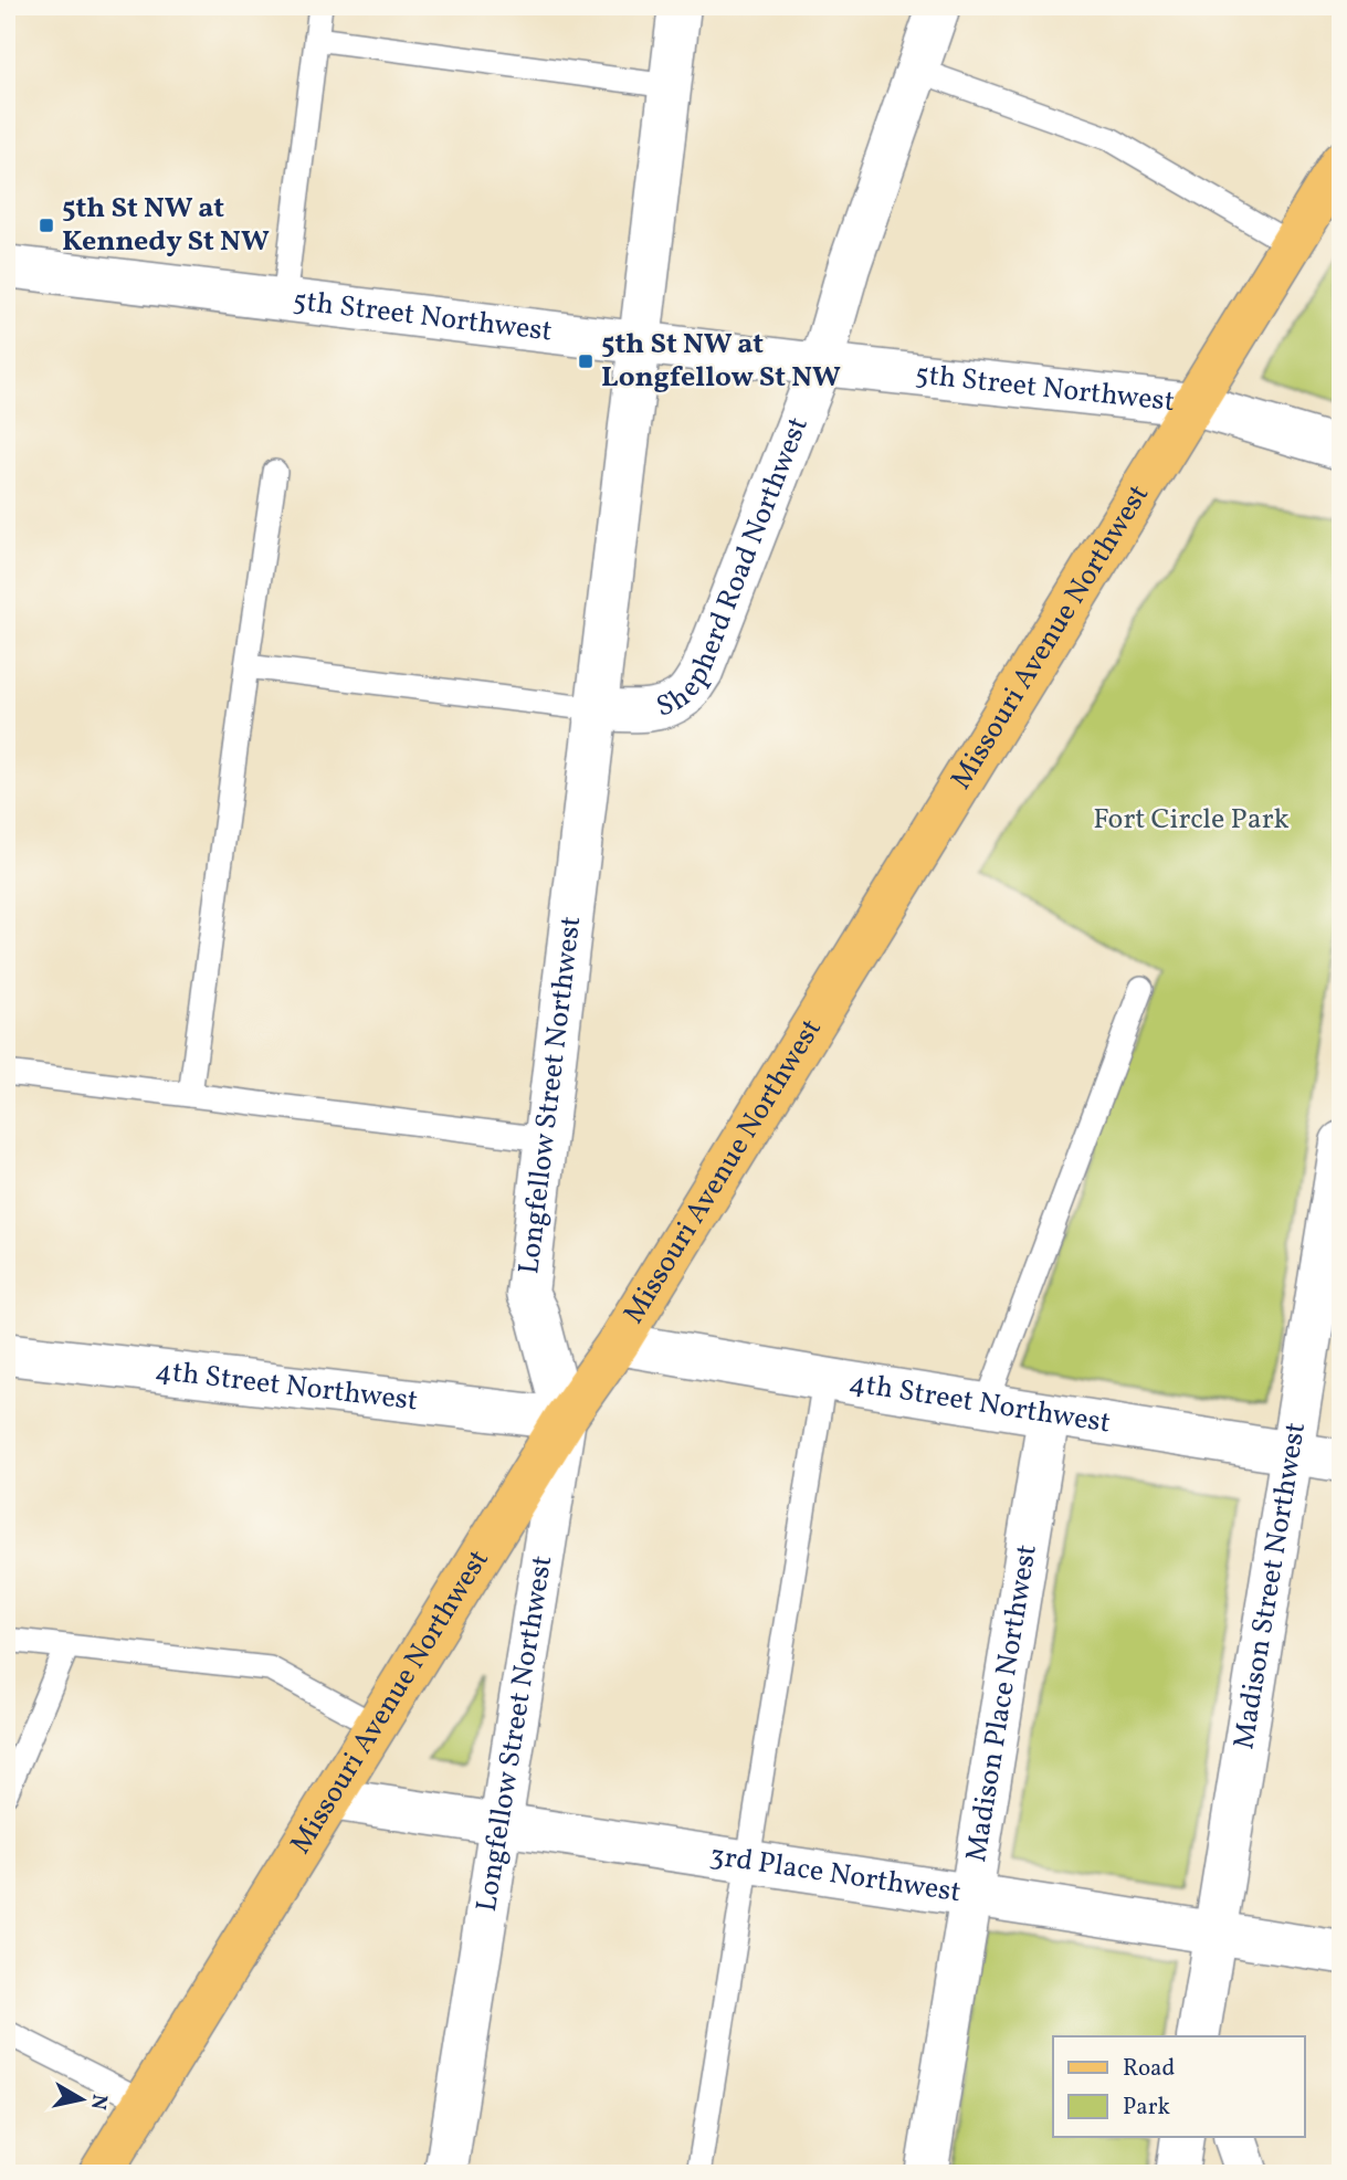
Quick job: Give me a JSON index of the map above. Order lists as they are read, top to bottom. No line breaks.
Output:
{"streets":{"main road":["Missouri Avenue Northwest"],"street":["5th Street Northwest","Shepherd Road Northwest","Longfellow Street Northwest","4th Street Northwest","Madison Street Northwest","Madison Place Northwest","3rd Place Northwest"]},"crossings":[["5th Street Northwest","Shepherd Road Northwest"],["5th Street Northwest","Missouri Avenue Northwest"],["5th Street Northwest","Longfellow Street Northwest"],["Shepherd Road Northwest","Longfellow Street Northwest"],["Missouri Avenue Northwest","Longfellow Street Northwest"],["Missouri Avenue Northwest","4th Street Northwest"],["Missouri Avenue Northwest","3rd Place Northwest"],["Longfellow Street Northwest","4th Street Northwest"],["Longfellow Street Northwest","3rd Place Northwest"],["4th Street Northwest","Madison Street Northwest"],["4th Street Northwest","Madison Place Northwest"],["Madison Street Northwest","3rd Place Northwest"],["Madison Place Northwest","3rd Place Northwest"]],"parks":["Fort Circle Park"],"places":{"transit":["5th St NW at Kennedy St NW","5th St NW at Longfellow St NW"]},"legend":["Road","Park"],"north":"right"}
